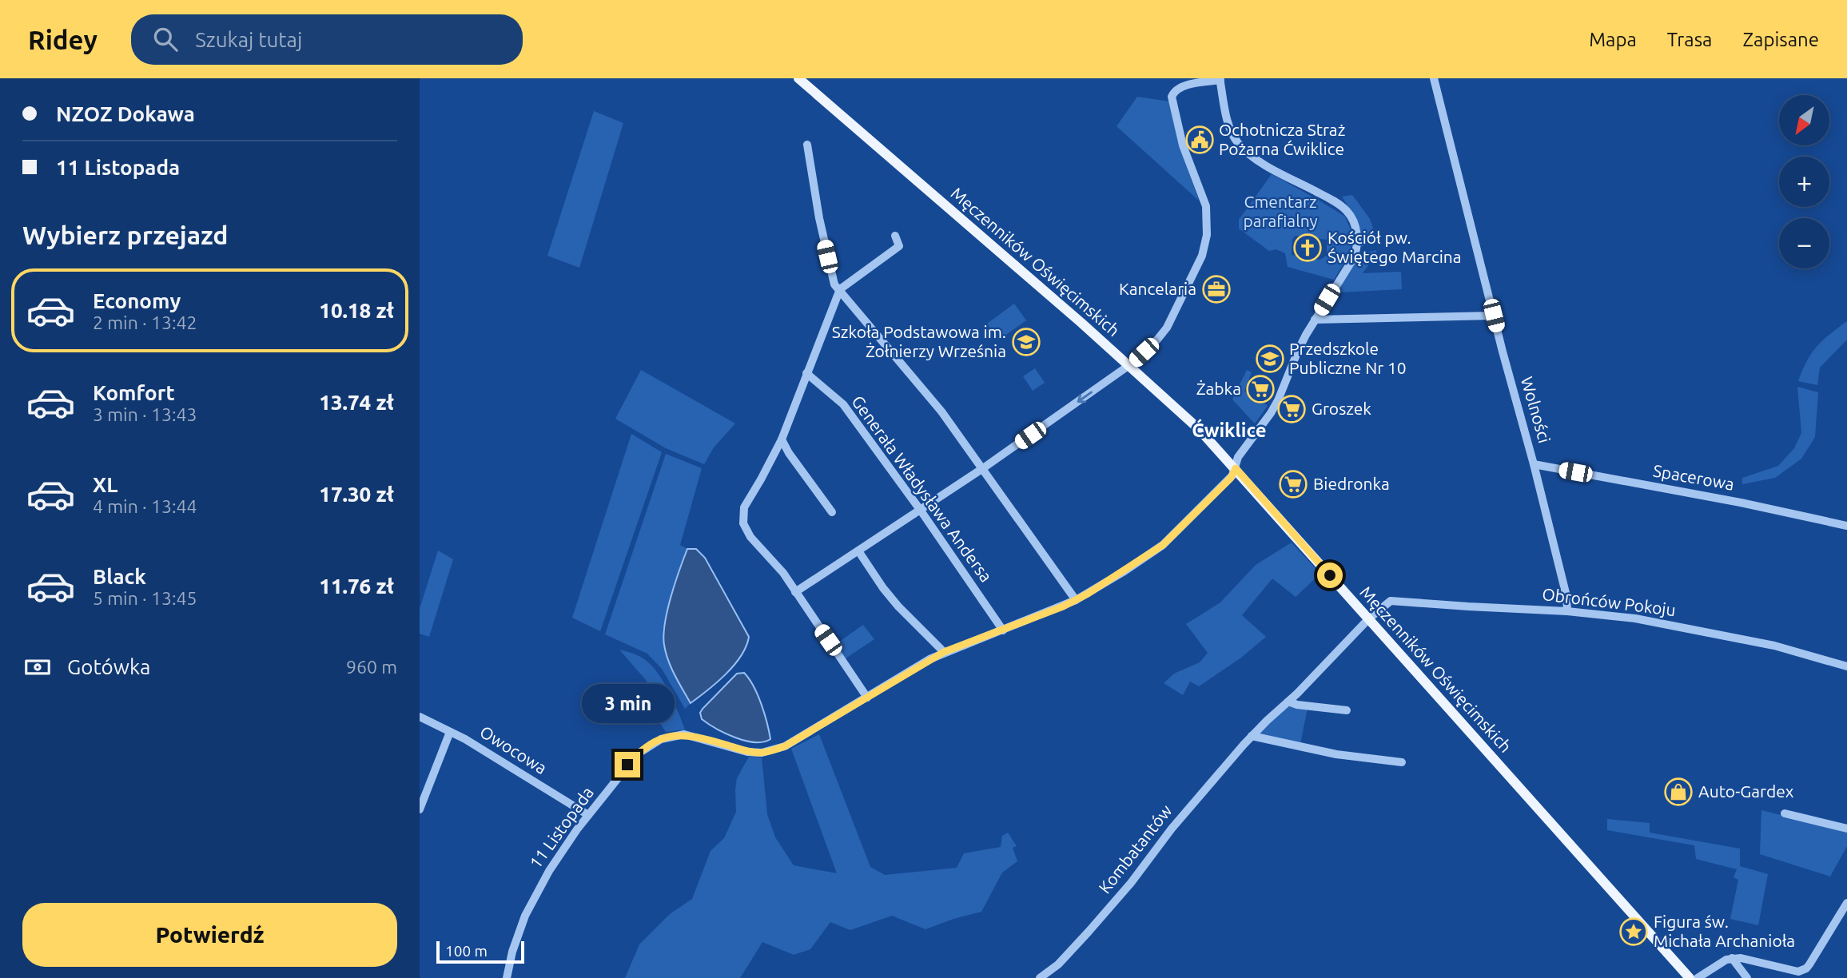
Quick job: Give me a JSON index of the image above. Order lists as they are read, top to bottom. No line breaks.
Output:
{"streets":{"main road":["Męczenników Oświęcimskich"],"street":["Wolności","Spacerowa","Generała Władysława Andersa","Obrońców Pokoju","Owocowa","11 Listopada","Kombatantów"]},"crossings":[["Męczenników Oświęcimskich","Obrońców Pokoju"],["Męczenników Oświęcimskich","11 Listopada"],["Męczenników Oświęcimskich","Kombatantów"],["Wolności","Spacerowa"],["Wolności","Obrońców Pokoju"],["Generała Władysława Andersa","11 Listopada"],["Obrońców Pokoju","Kombatantów"],["Owocowa","11 Listopada"]],"districts":["Ćwiklice"],"parks":["Cmentarz parafialny"],"places":{"public building":["Ochotnicza Straż Pożarna Ćwiklice"],"church":["Kościół pw. Świętego Marcina"],"office":["Kancelaria"],"school or university":["Szkoła Podstawowa im. Żołnierzy Września","Przedszkole Publiczne Nr 10"],"supermarket":["Żabka","Groszek","Biedronka"],"shop":["Auto-Gardex"],"place":["Figura św. Michała Archanioła"]},"scale_bar":"100 m","north":"bottom left","page":{"header":"Ridey","search":"Szukaj tutaj","nav":["Mapa","Trasa","Zapisane"],"banner":["NZOZ Dokawa","11 Listopada"],"map_buttons":["+","−"],"heading":"Wybierz przejazd","list":[{"name":"Economy","note":"2 min · 13:42","value":"10.18 zł"},{"name":"Komfort","note":"3 min · 13:43","value":"13.74 zł"},{"name":"XL","note":"4 min · 13:44","value":"17.30 zł"},{"name":"Black","note":"5 min · 13:45","value":"11.76 zł"}],"pay":["Gotówka","960 m"],"bubble":"3 min","buttons":"Potwierdź","scale":"100 m"}}
